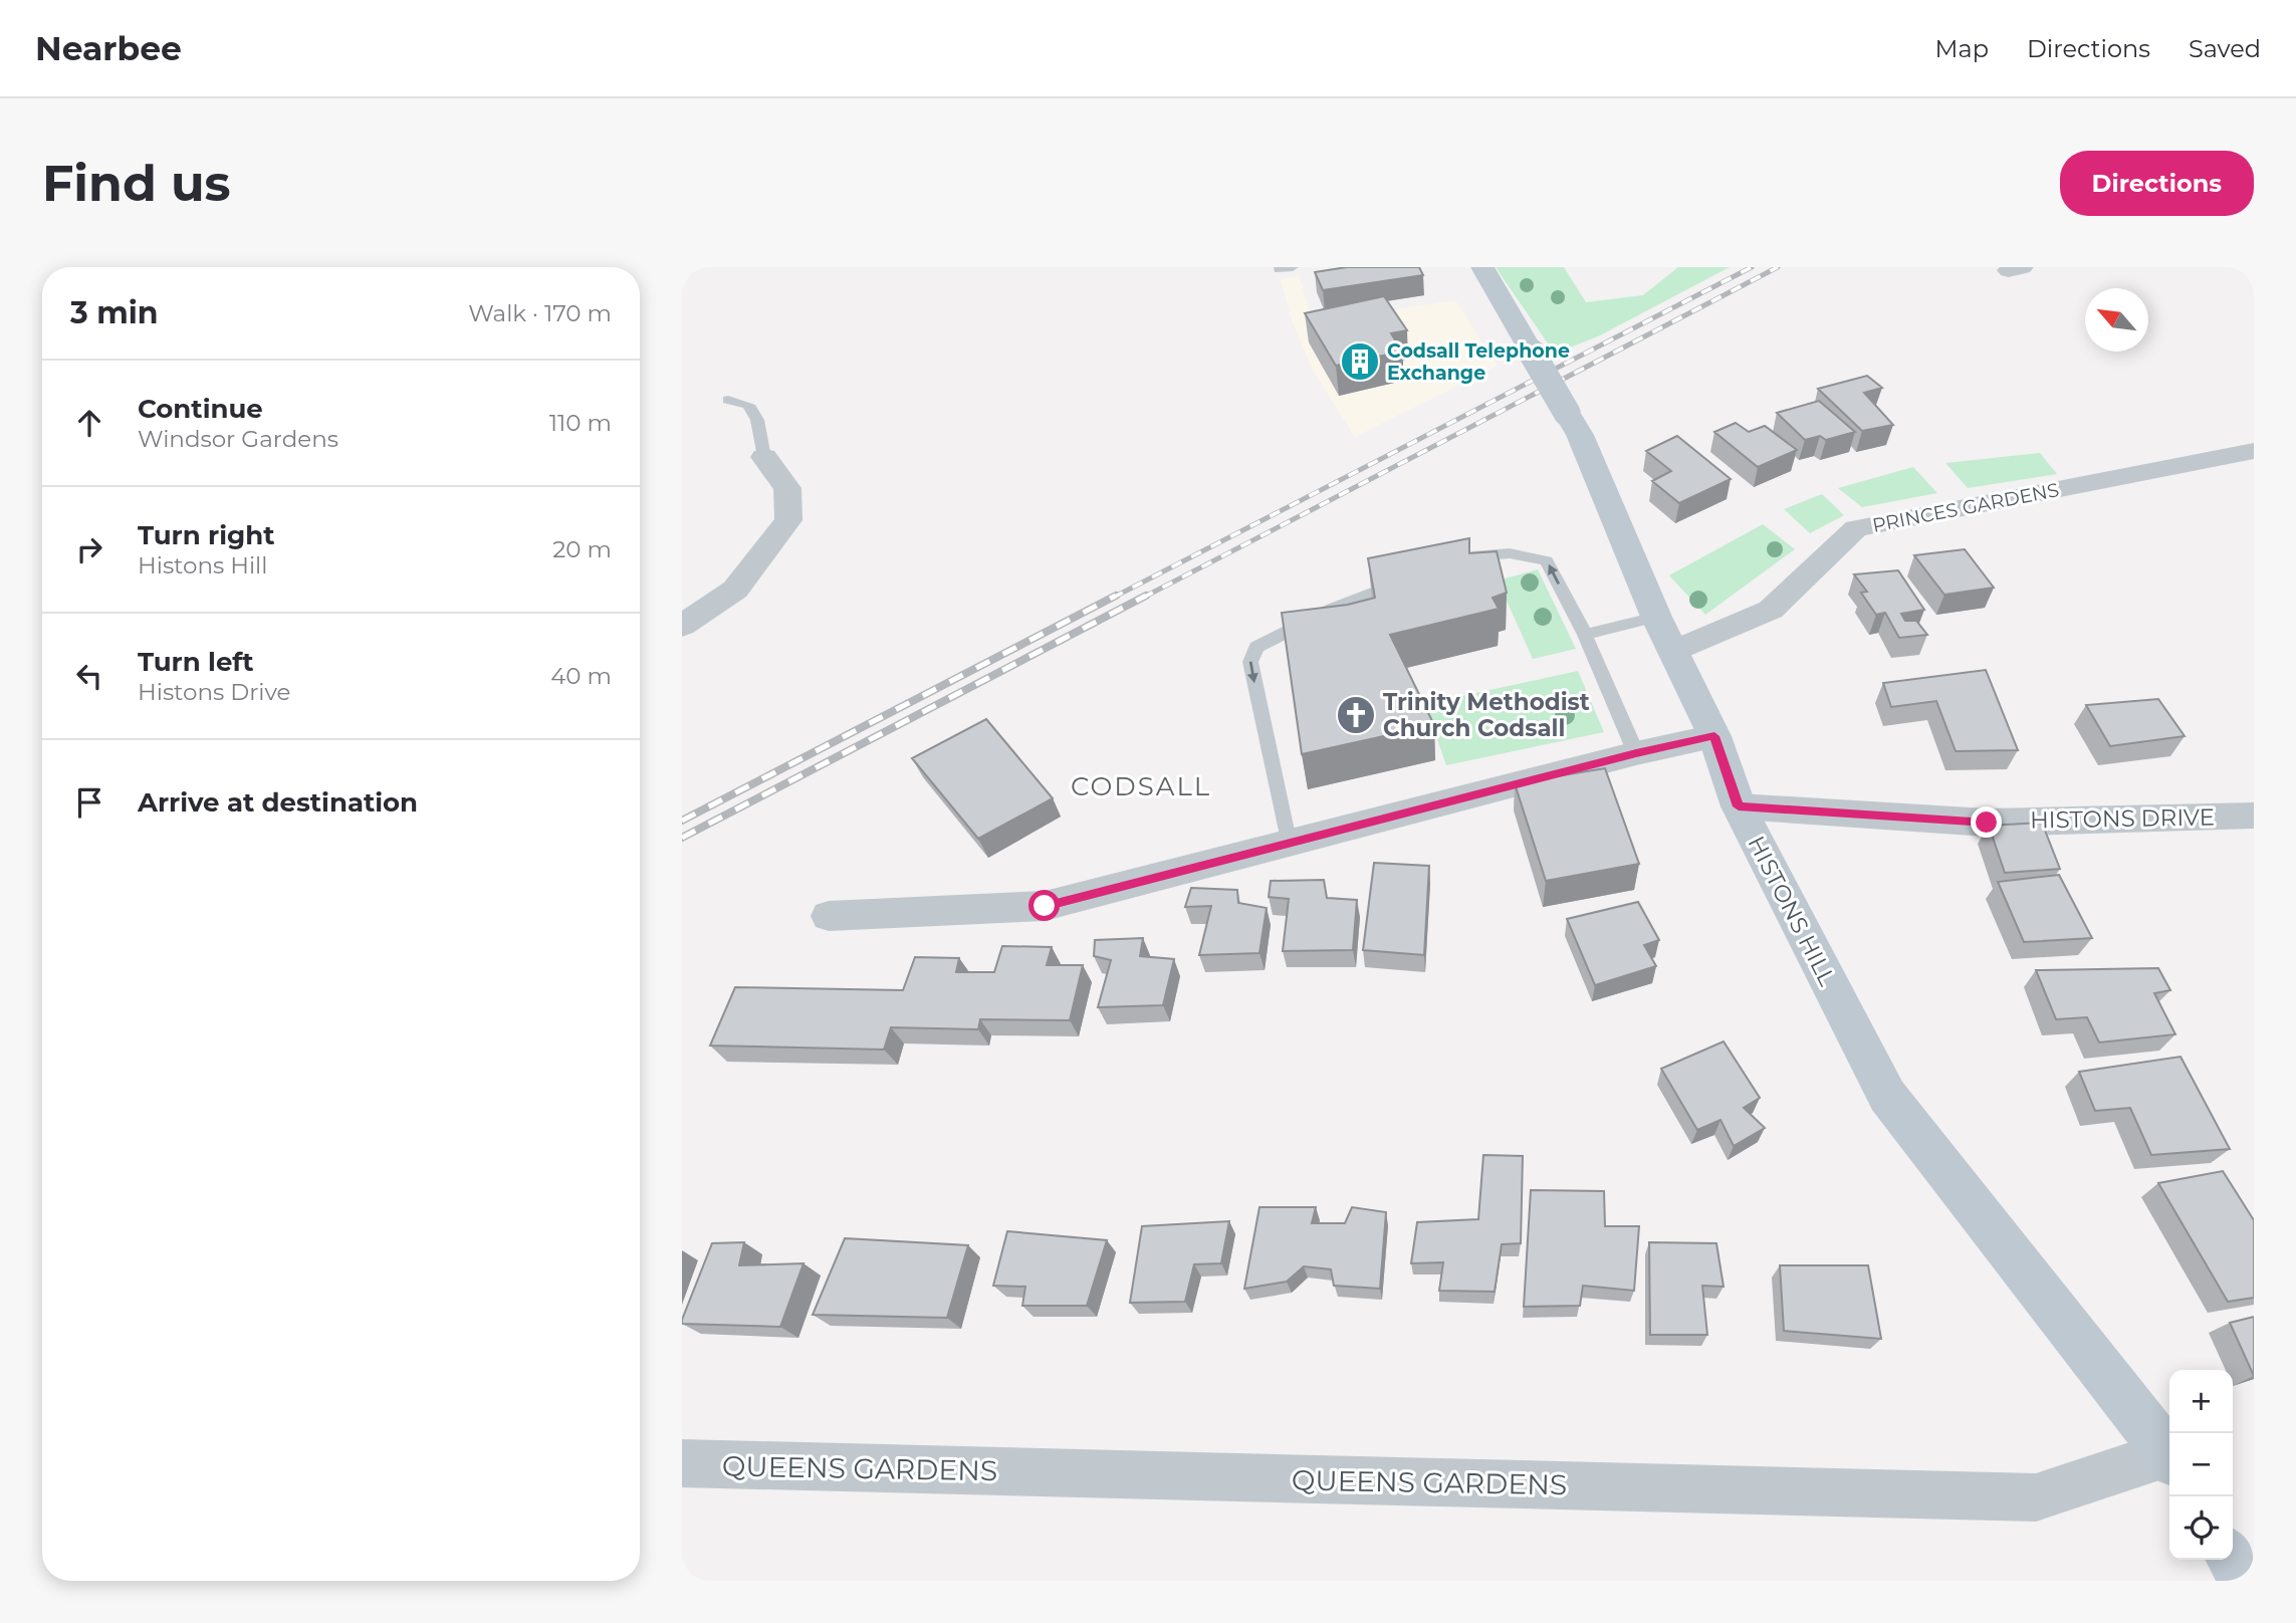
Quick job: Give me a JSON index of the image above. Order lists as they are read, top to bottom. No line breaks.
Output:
{"streets":{"street":["PRINCES GARDENS","HISTONS DRIVE","HISTONS HILL","QUEENS GARDENS"]},"crossings":[["PRINCES GARDENS","HISTONS HILL"],["HISTONS DRIVE","HISTONS HILL"]],"districts":["CODSALL"],"places":{"building":["Codsall Telephone Exchange"],"church":["Trinity Methodist Church Codsall"]},"north":"top left","page":{"header":"Nearbee","nav":["Map","Directions","Saved"],"buttons":"Directions","title":"Find us","heading":["3 min","Walk · 170 m"],"list":[["Continue","Windsor Gardens","110 m"],["Turn right","Histons Hill","20 m"],["Turn left","Histons Drive","40 m"],"Arrive at destination"],"map_buttons":["+","−"]}}
